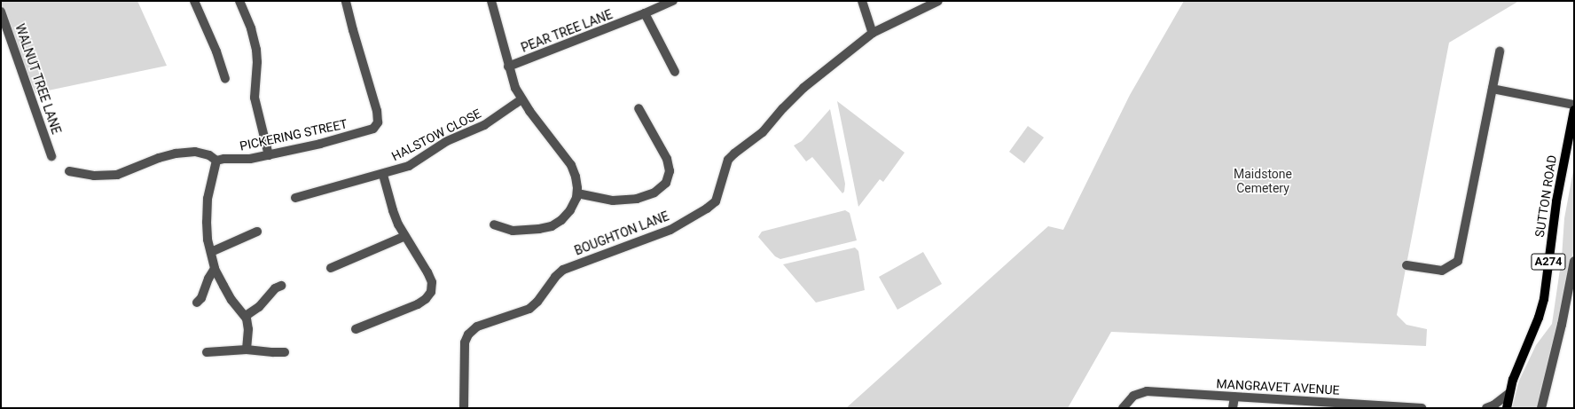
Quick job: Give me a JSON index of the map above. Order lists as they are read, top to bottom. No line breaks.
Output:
{"streets":{"main road":["SUTTON ROAD","A274"],"street":["PEAR TREE LANE","WALNUT TREE LANE","PICKERING STREET","HALSTOW CLOSE","BOUGHTON LANE","MANGRAVET AVENUE"]},"parks":["Maidstone Cemetery"]}
